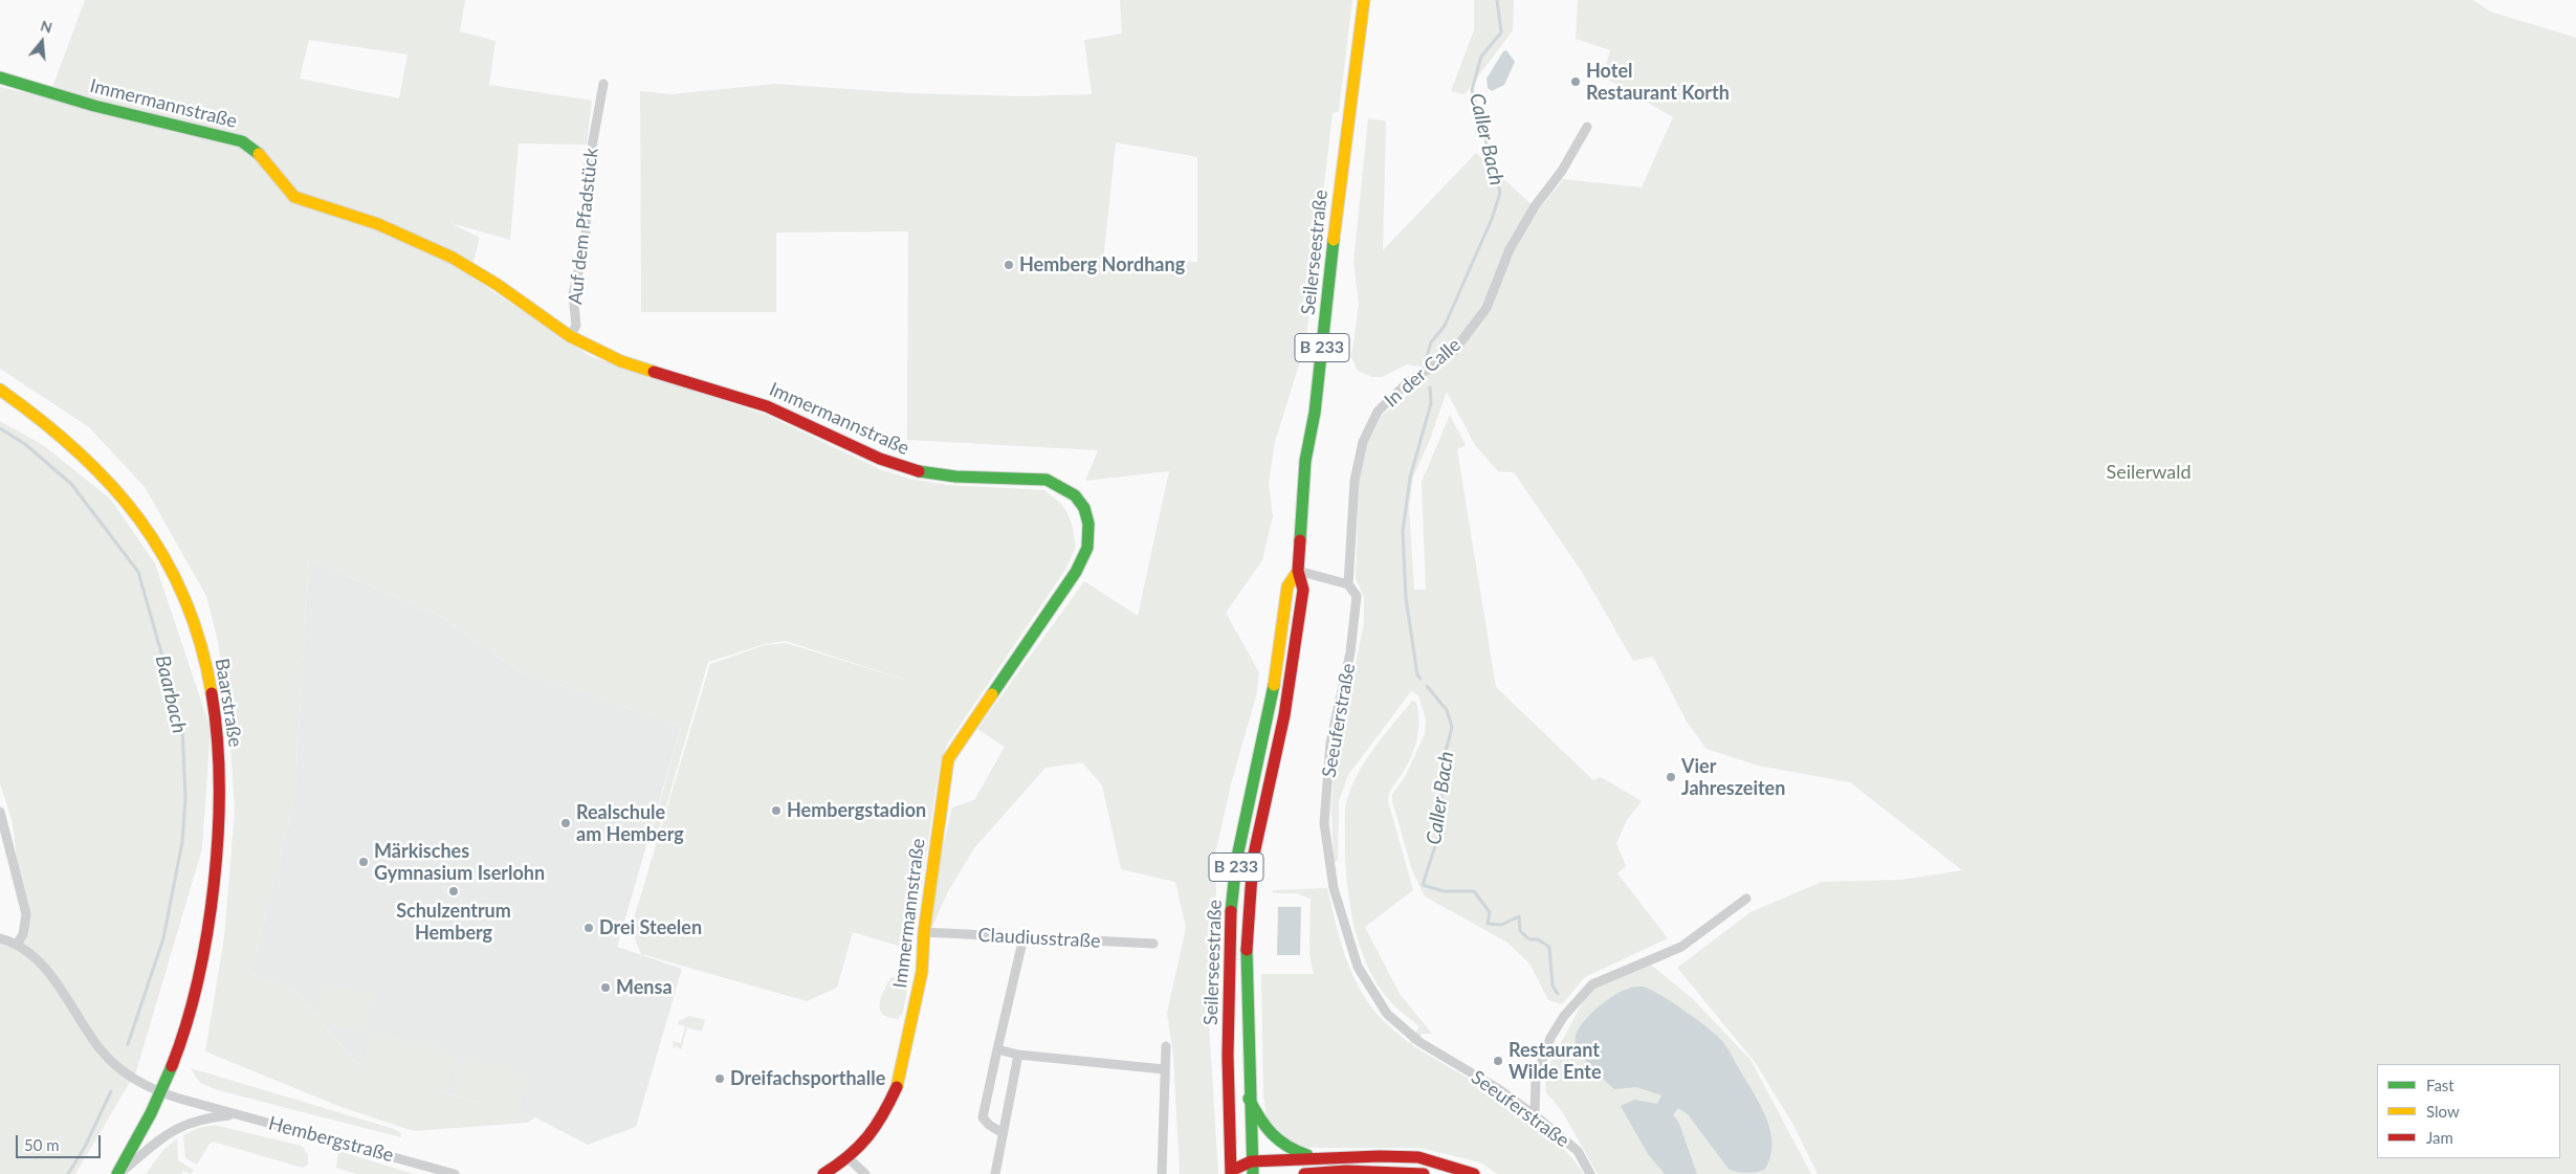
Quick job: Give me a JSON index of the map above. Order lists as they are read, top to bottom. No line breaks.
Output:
{"streets":{"main road":["Immermannstraße","Seilerseestraße","B 233","Baarstraße"],"street":["Auf dem Pfadstück","In der Calle","Seeuferstraße","Claudiusstraße","Hembergstraße"]},"crossings":[["Immermannstraße","Auf dem Pfadstück"],["Immermannstraße","Claudiusstraße"],["In der Calle","Seeuferstraße"],["Baarstraße","Hembergstraße"]],"water":["Caller Bach","Baarbach"],"parks":["Seilerwald"],"places":["Hotel Restaurant Korth","Hemberg Nordhang","Vier Jahreszeiten","Hembergstadion","Realschule am Hemberg","Märkisches Gymnasium Iserlohn","Schulzentrum Hemberg","Drei Steelen","Mensa","Restaurant Wilde Ente","Dreifachsporthalle"],"legend":["Fast","Slow","Jam"],"scale_bar":"50 m","north":"top"}
